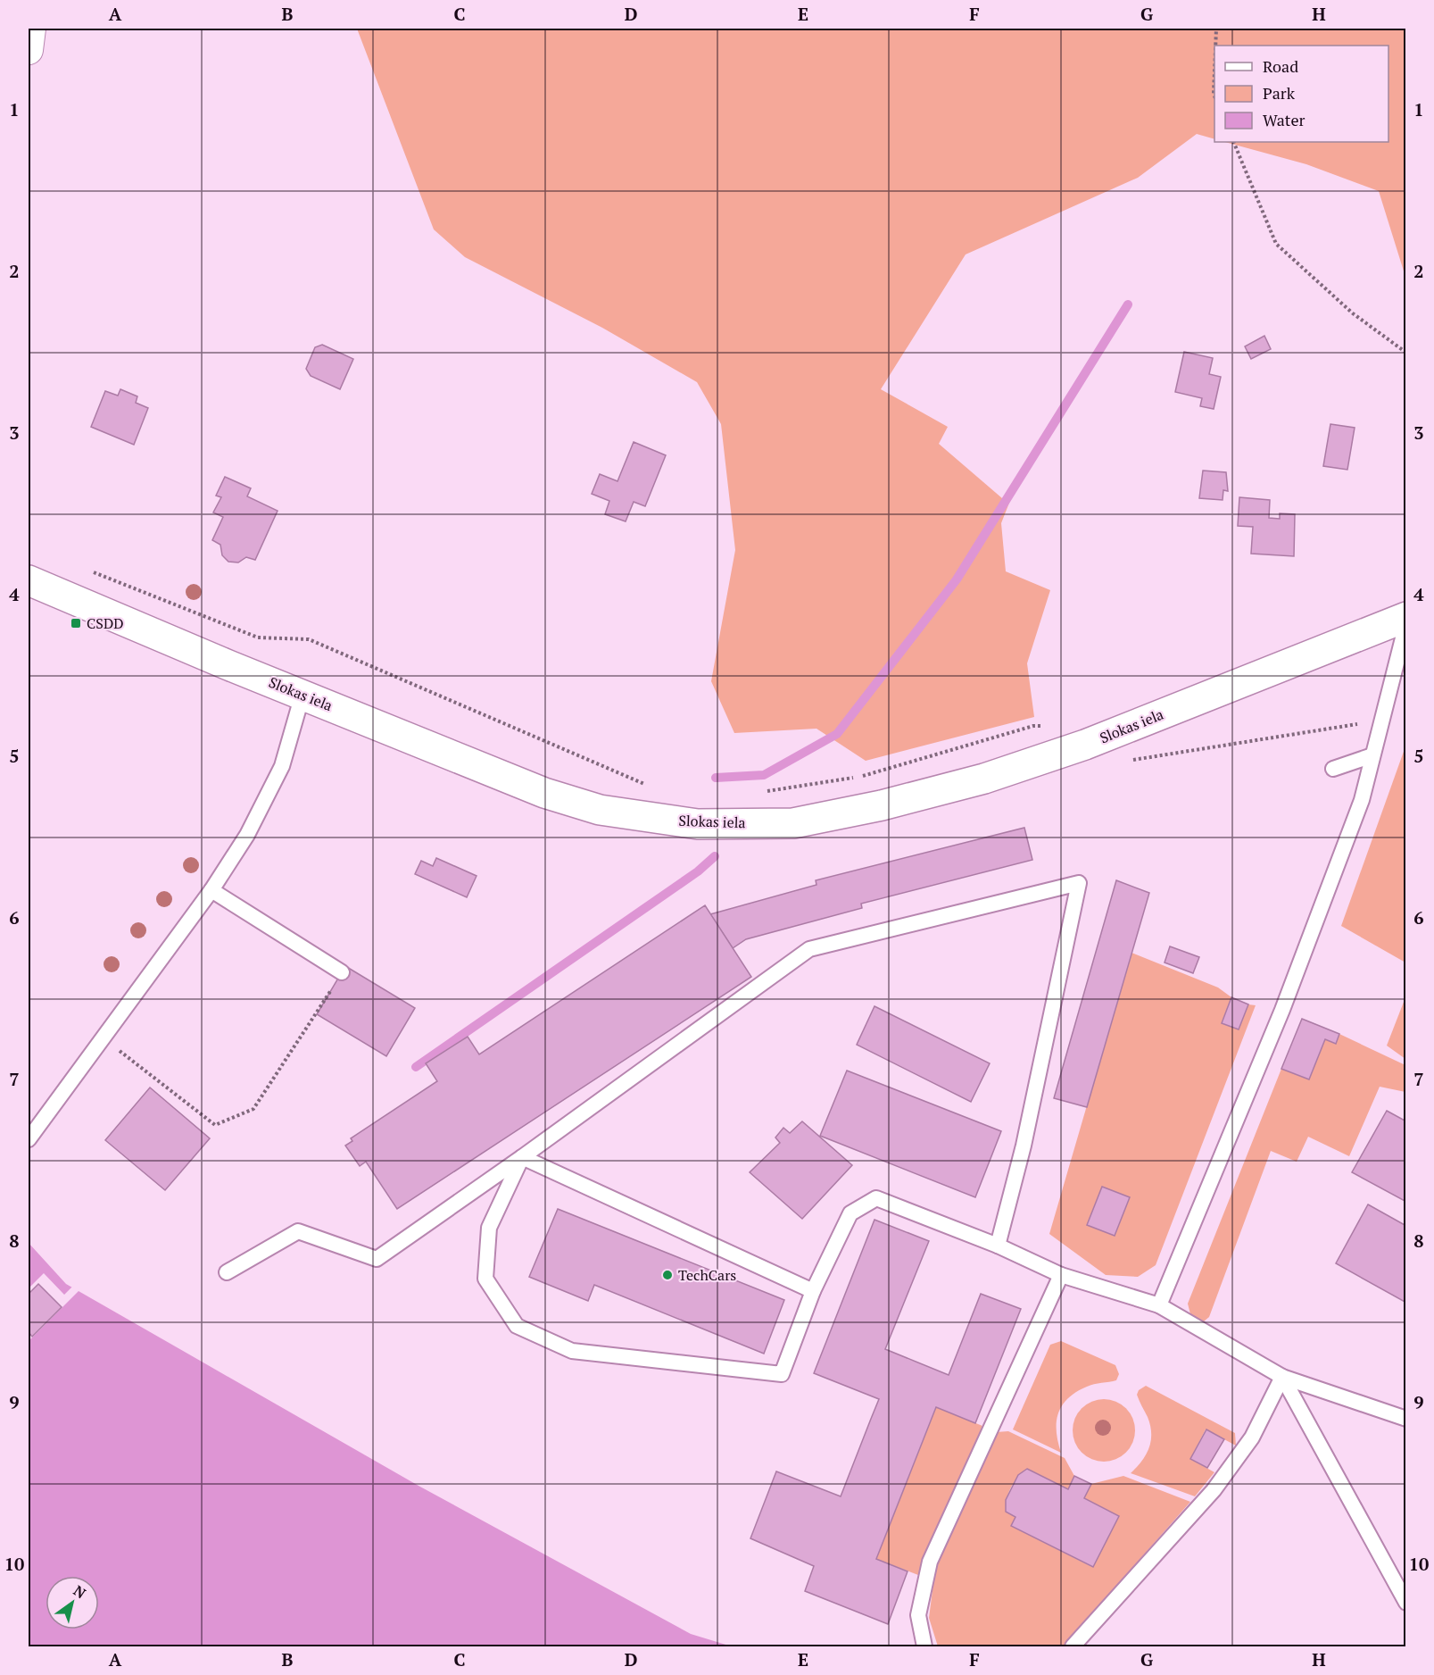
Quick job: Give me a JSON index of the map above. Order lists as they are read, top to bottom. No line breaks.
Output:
{"streets":{"main road":["Slokas iela"]},"places":{"transit":["CSDD"],"other":["TechCars"]},"legend":["Road","Park","Water"],"north":"top right","grid":{"columns":["A","B","C","D","E","F","G","H"],"rows":["1","2","3","4","5","6","7","8","9","10"]}}
